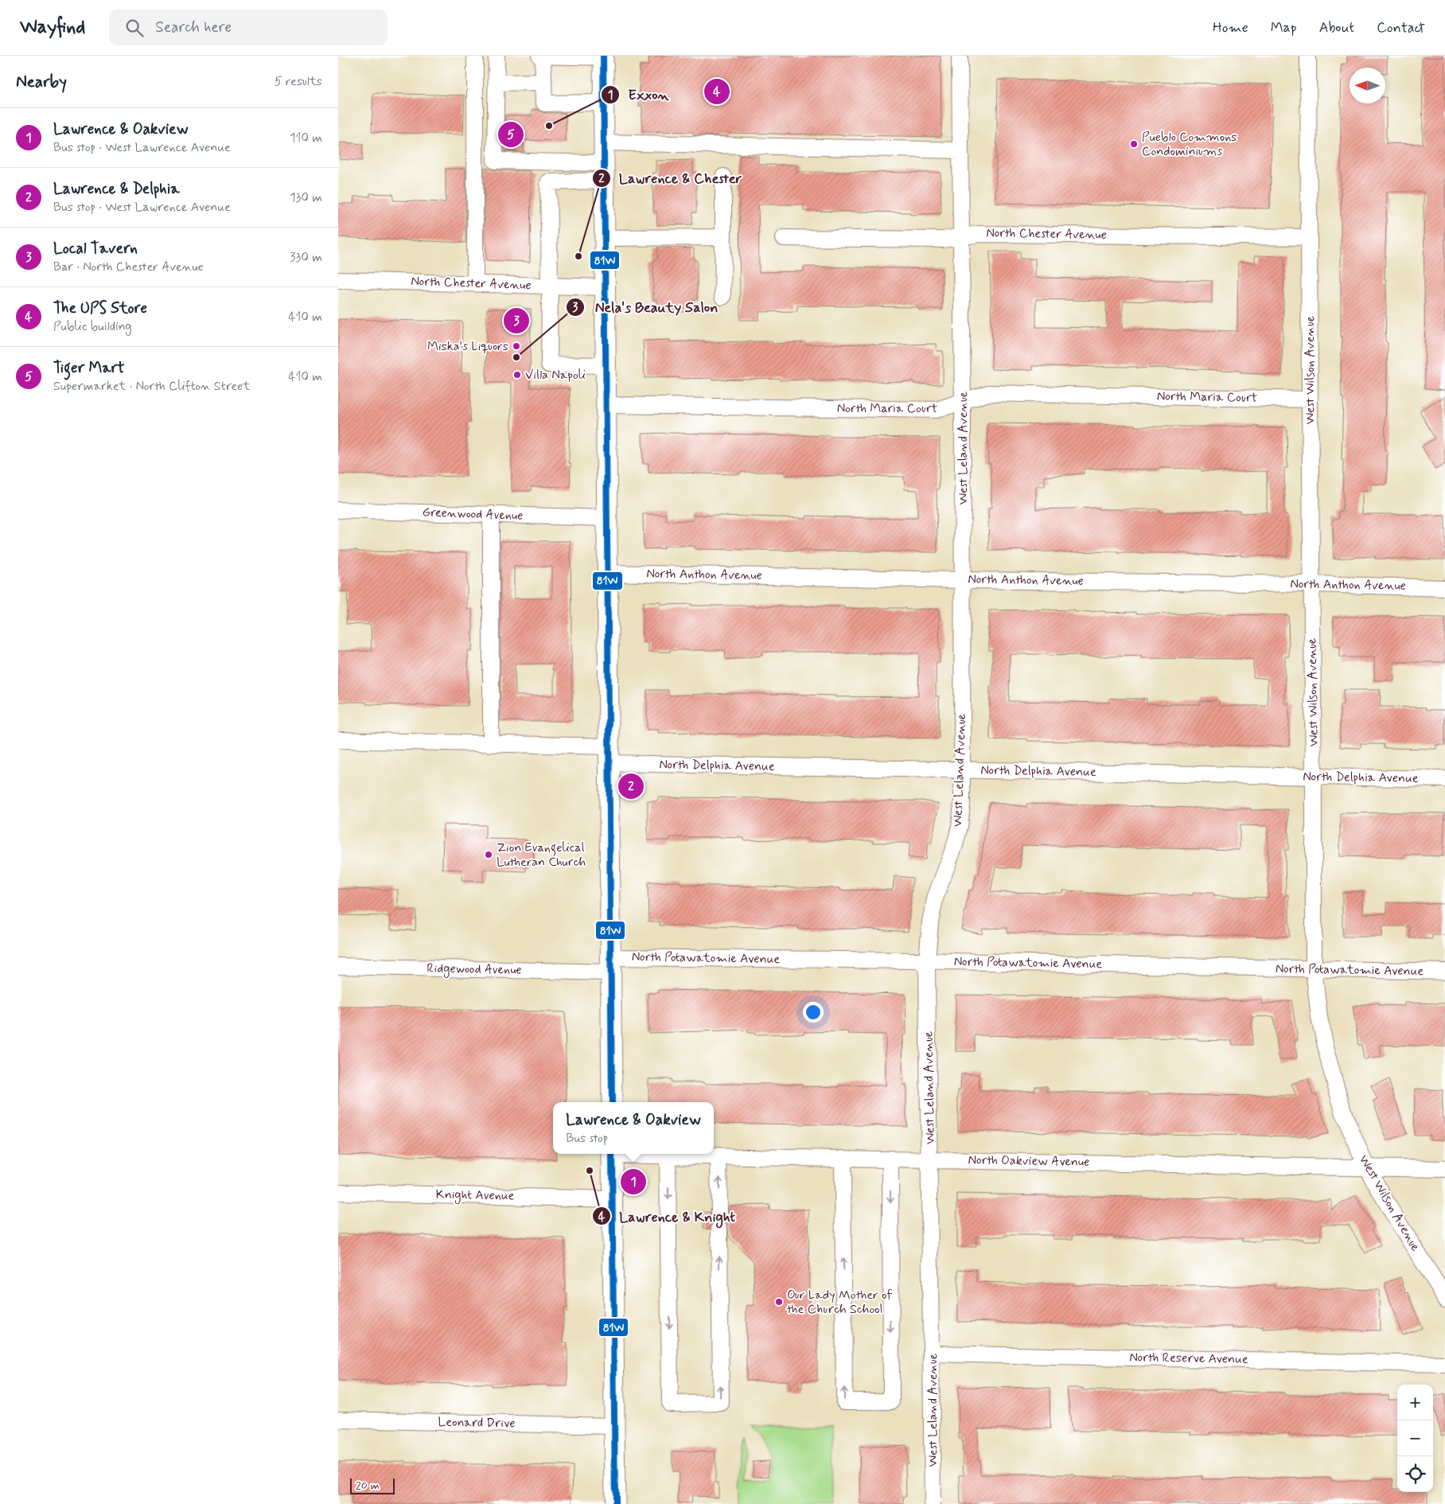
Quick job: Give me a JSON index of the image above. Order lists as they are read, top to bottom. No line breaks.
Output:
{"streets":{"street":["North Chester Avenue","West Wilson Avenue","North Maria Court","West Leland Avenue","Greenwood Avenue","North Anthon Avenue","North Delphia Avenue","North Potawatomie Avenue","Ridgewood Avenue","North Oakview Avenue","Knight Avenue","North Reserve Avenue","Leonard Drive"]},"crossings":[["North Chester Avenue","West Wilson Avenue"],["North Chester Avenue","West Leland Avenue"],["West Wilson Avenue","North Maria Court"],["West Wilson Avenue","North Anthon Avenue"],["West Wilson Avenue","North Delphia Avenue"],["West Wilson Avenue","North Potawatomie Avenue"],["West Wilson Avenue","North Oakview Avenue"],["North Maria Court","West Leland Avenue"],["West Leland Avenue","North Anthon Avenue"],["West Leland Avenue","North Delphia Avenue"],["West Leland Avenue","North Potawatomie Avenue"],["West Leland Avenue","North Oakview Avenue"],["West Leland Avenue","North Reserve Avenue"],["North Potawatomie Avenue","Ridgewood Avenue"]],"places":["Exxon","Pueblo Commons Condominiums","Lawrence & Chester","Miska's Liquors","Nela's Beauty Salon","Villa Napoli","Zion Evangelical Lutheran Church","Lawrence & Knight","Our Lady Mother of the Church School"],"lines":["transit line 81W"],"scale_bar":"20 m","north":"left","page":{"header":"Wayfind","search":"Search here","nav":["Home","Map","About","Contact"],"heading":["Nearby","5 results"],"pins":["4","5","3","2","1"],"list":[{"mark":"1","name":"Lawrence & Oakview","note":"Bus stop · West Lawrence Avenue","value":"110 m"},{"mark":"2","name":"Lawrence & Delphia","note":"Bus stop · West Lawrence Avenue","value":"130 m"},{"mark":"3","name":"Local Tavern","note":"Bar · North Chester Avenue","value":"330 m"},{"mark":"4","name":"The UPS Store","note":"Public building","value":"410 m"},{"mark":"5","name":"Tiger Mart","note":"Supermarket · North Clifton Street","value":"410 m"}],"popup":["Lawrence & Oakview","Bus stop"],"map_buttons":["+","−"],"scale":"20 m"}}
